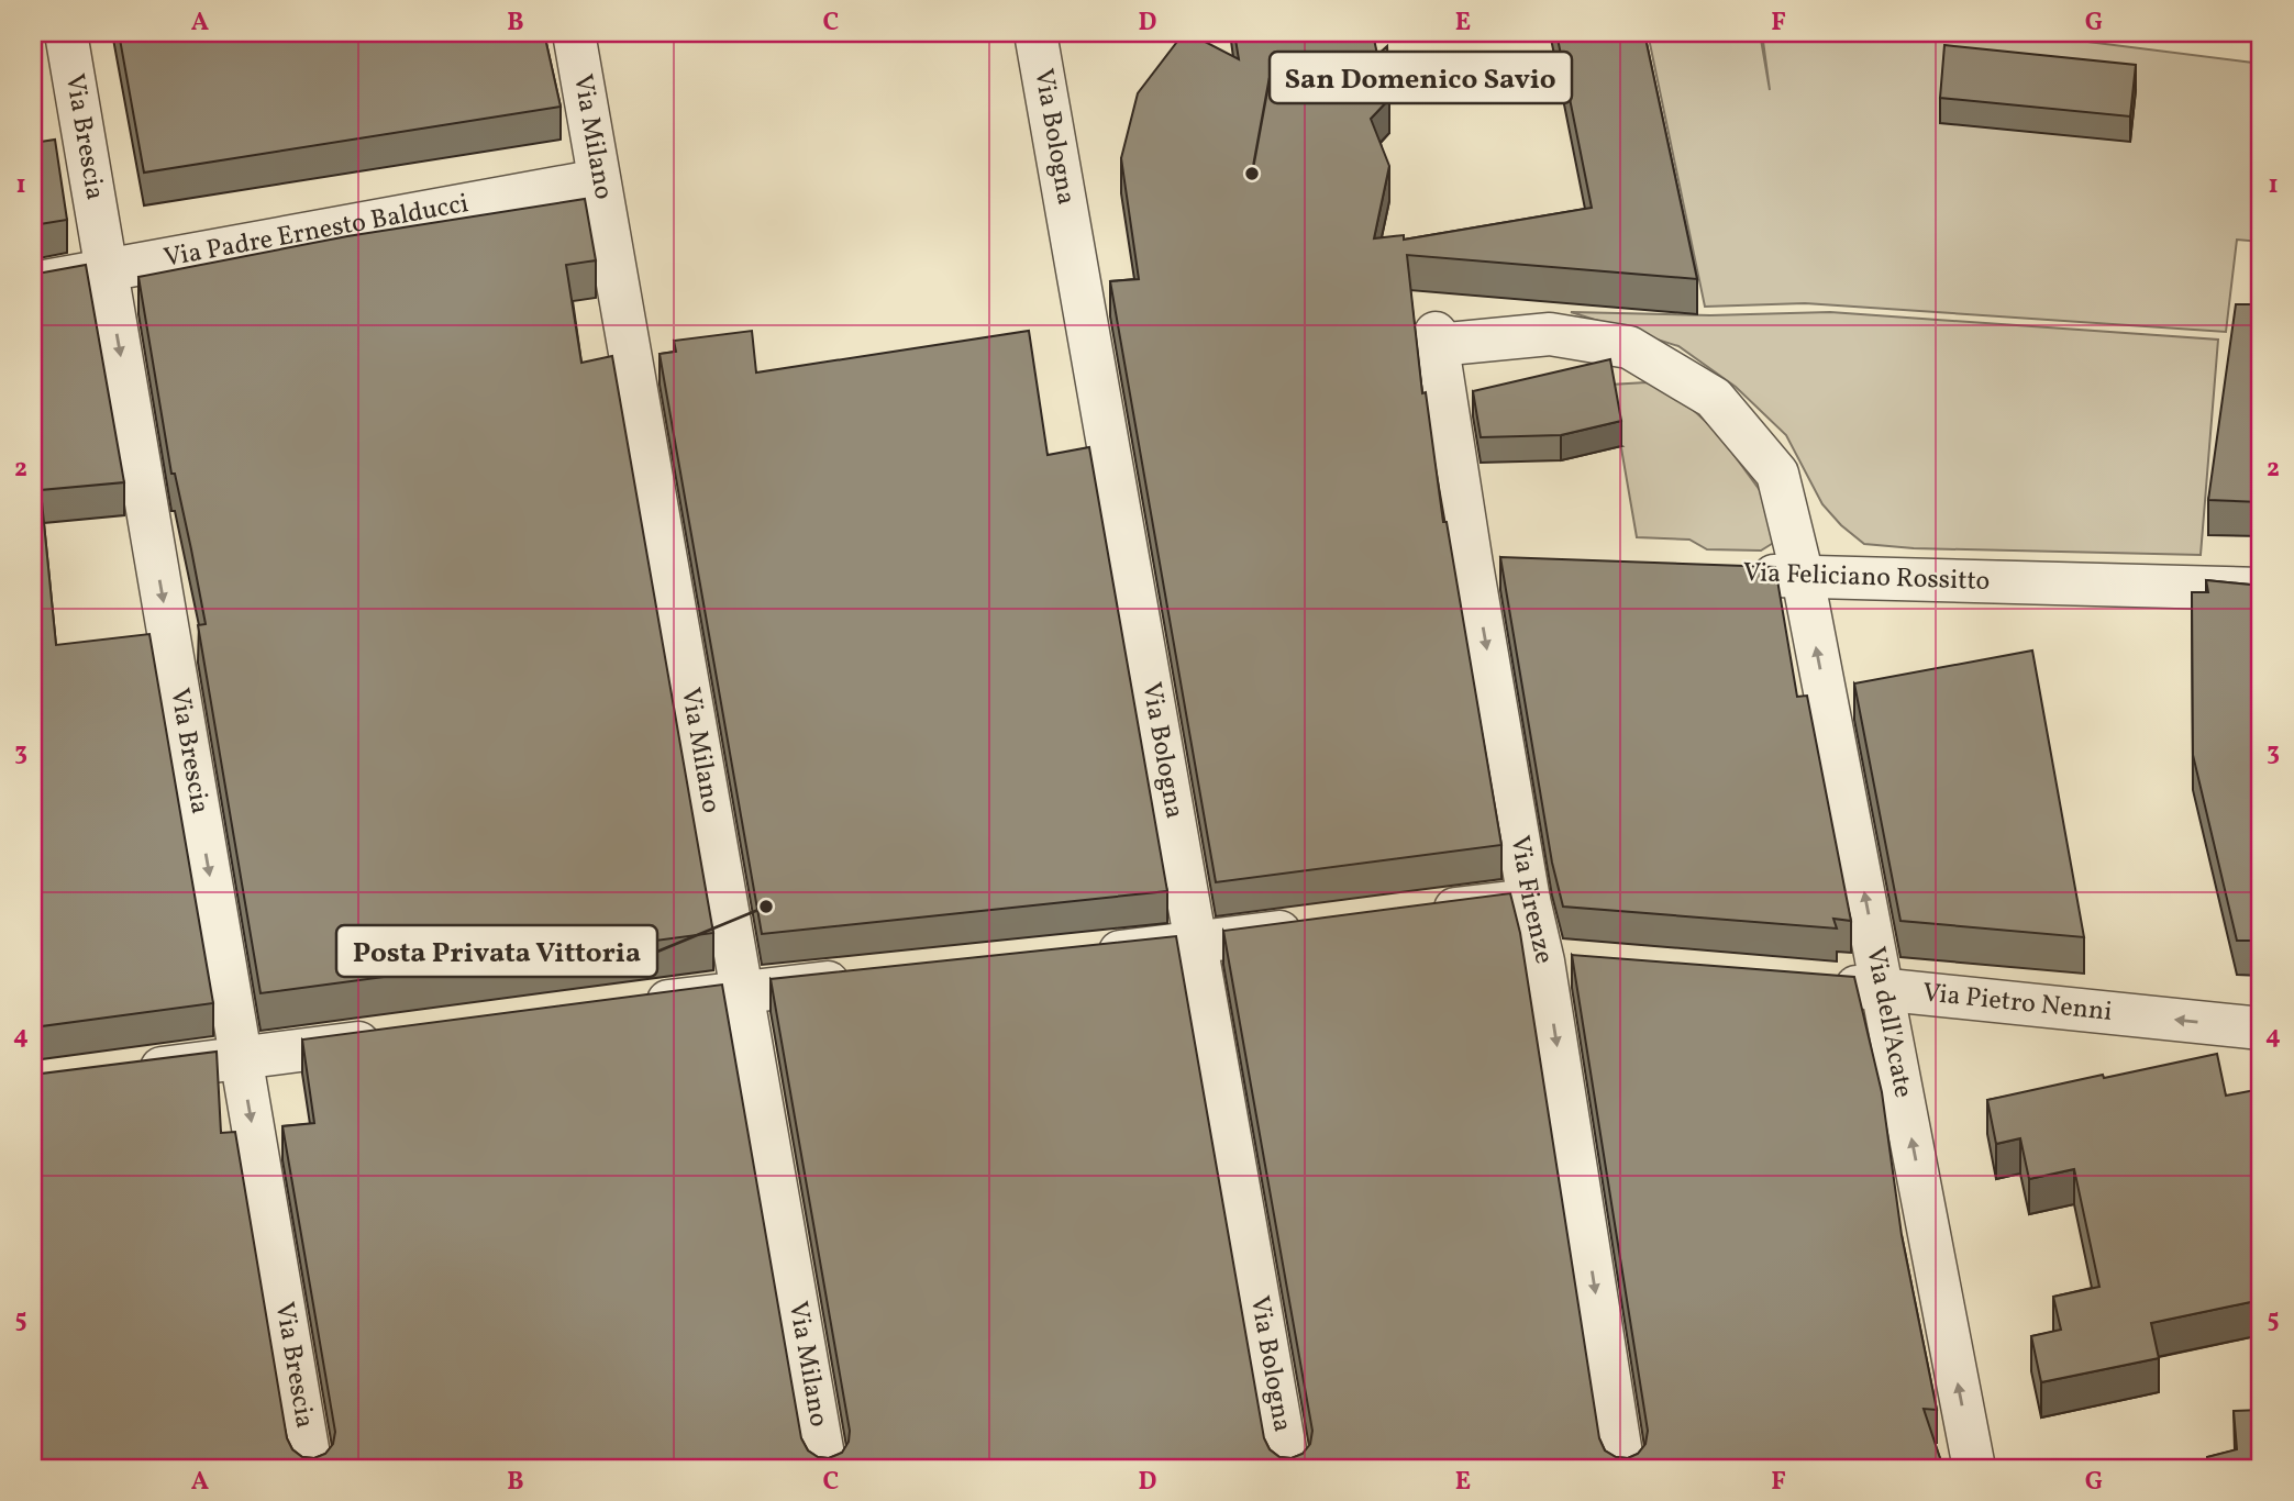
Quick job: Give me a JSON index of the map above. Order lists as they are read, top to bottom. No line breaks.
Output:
{"streets":{"street":["Via Brescia","Via Milano","Via Bologna","Via Padre Ernesto Balducci","Via Feliciano Rossitto","Via Firenze","Via Pietro Nenni","Via dell'Acate"]},"crossings":[["Via Brescia","Via Padre Ernesto Balducci"],["Via Milano","Via Padre Ernesto Balducci"],["Via Feliciano Rossitto","Via dell'Acate"],["Via Firenze","Via dell'Acate"],["Via Pietro Nenni","Via dell'Acate"]],"one_way":["Via Brescia","Via Firenze","Via Pietro Nenni","Via dell'Acate"],"places":["San Domenico Savio","Posta Privata Vittoria"],"grid":{"columns":["A","B","C","D","E","F","G"],"rows":["1","2","3","4","5"]}}
